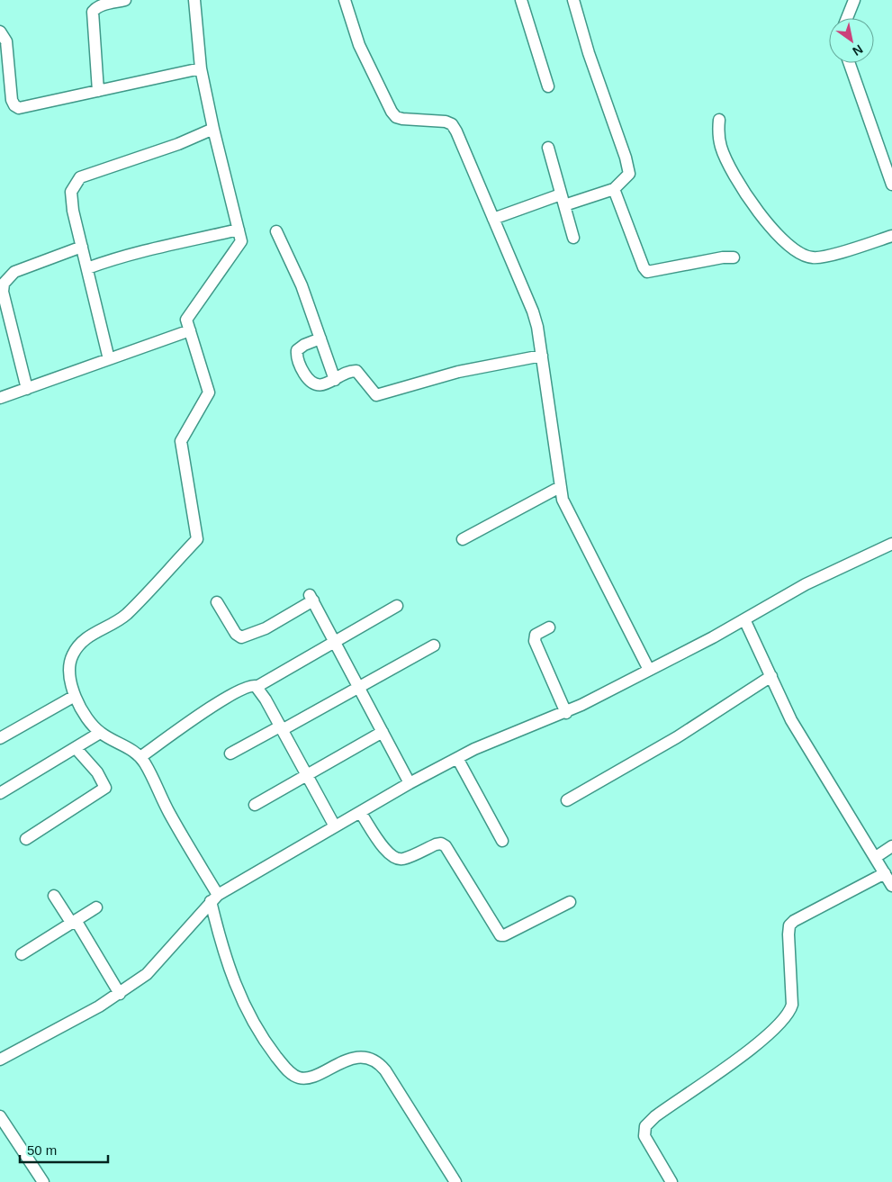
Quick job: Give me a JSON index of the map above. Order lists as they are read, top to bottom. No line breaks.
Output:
{"scale_bar":"50 m","north":"bottom right"}
